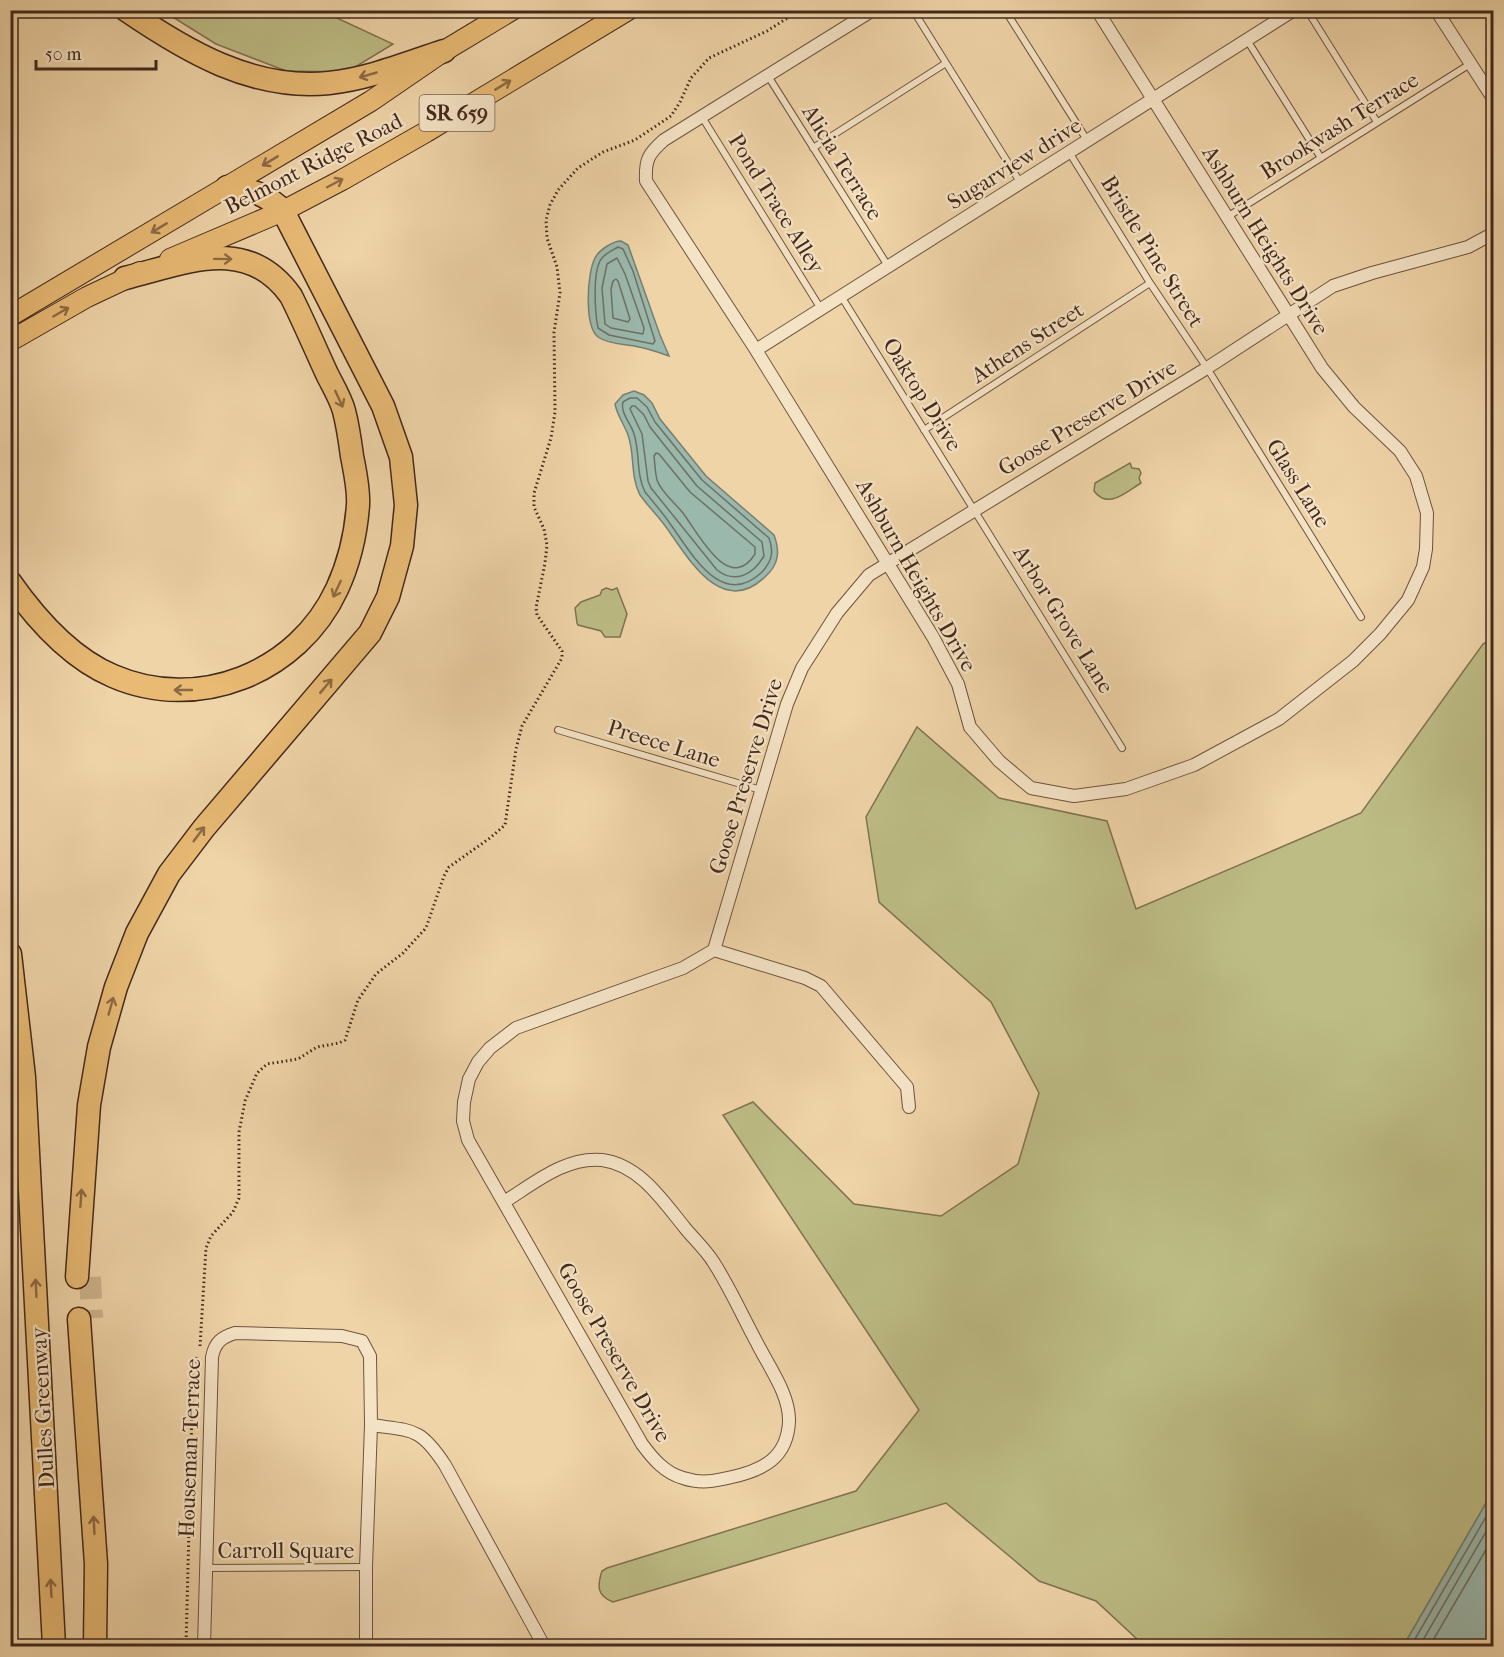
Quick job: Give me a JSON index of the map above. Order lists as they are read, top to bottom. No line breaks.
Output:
{"streets":{"highway":["Dulles Greenway"],"main road":["SR 659","Belmont Ridge Road"],"street":["Sugarview drive","Ashburn Heights Drive","Goose Preserve Drive","Houseman Terrace"],"lane":["Brookwash Terrace","Alicia Terrace","Pond Trace Alley","Bristle Pine Street","Athens Street","Oaktop Drive","Glass Lane","Arbor Grove Lane","Preece Lane","Carroll Square"]},"crossings":[["Brookwash Terrace","Ashburn Heights Drive"],["Alicia Terrace","Sugarview drive"],["Alicia Terrace","Ashburn Heights Drive"],["Sugarview drive","Pond Trace Alley"],["Sugarview drive","Ashburn Heights Drive"],["Sugarview drive","Bristle Pine Street"],["Sugarview drive","Oaktop Drive"],["Pond Trace Alley","Ashburn Heights Drive"],["Ashburn Heights Drive","Goose Preserve Drive"],["Bristle Pine Street","Athens Street"],["Bristle Pine Street","Goose Preserve Drive"],["Bristle Pine Street","Glass Lane"],["Athens Street","Oaktop Drive"],["Oaktop Drive","Goose Preserve Drive"],["Oaktop Drive","Arbor Grove Lane"],["Goose Preserve Drive","Glass Lane"],["Goose Preserve Drive","Arbor Grove Lane"],["Goose Preserve Drive","Preece Lane"],["Houseman Terrace","Carroll Square"]],"scale_bar":"50 m"}
